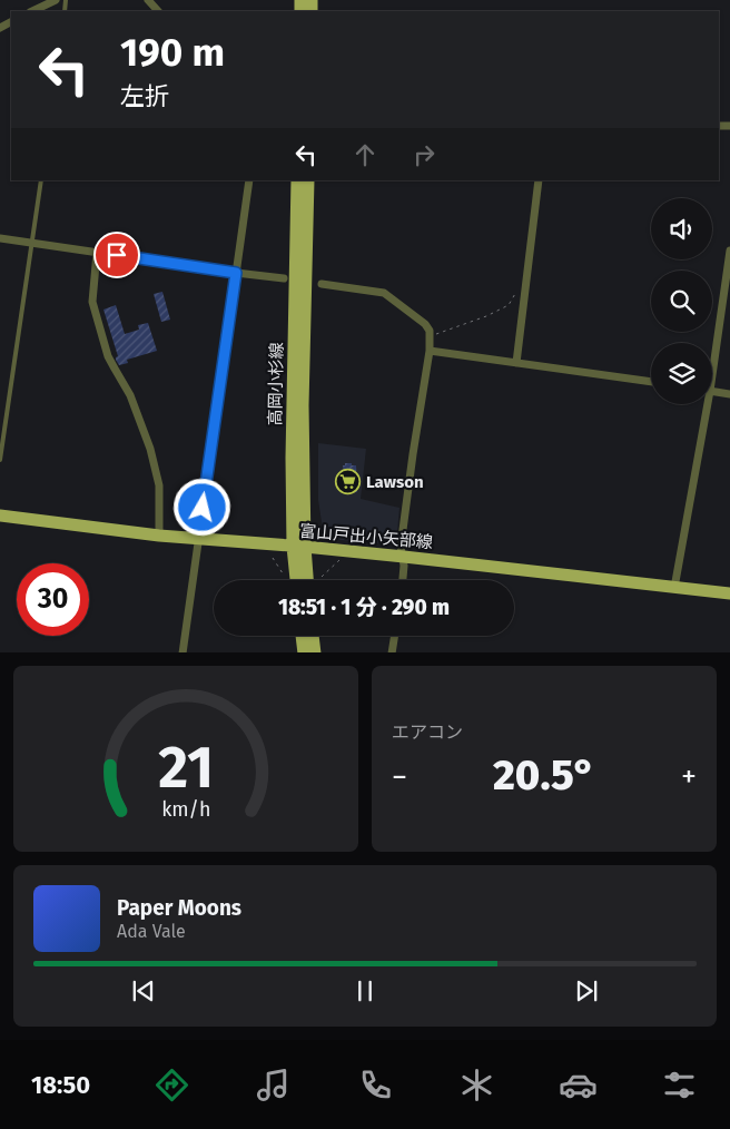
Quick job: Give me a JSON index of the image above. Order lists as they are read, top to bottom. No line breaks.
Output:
{"streets":{"main road":["高岡小杉線","富山戸出小矢部線"]},"crossings":[["高岡小杉線","富山戸出小矢部線"]],"places":{"supermarket":["Lawson"]},"page":{"turn":["190 m","左折"],"limit":"30","trip":"18:51 · 1 分 · 290 m","tile":"エアコン","heat":["−","20.5°","+"],"song":["Paper Moons","Ada Vale"],"tabs":"18:50","gauge":["21","km/h"]}}
